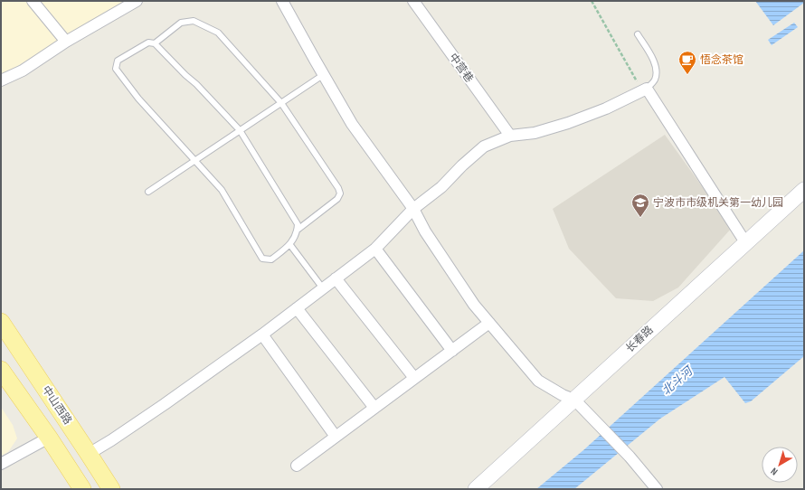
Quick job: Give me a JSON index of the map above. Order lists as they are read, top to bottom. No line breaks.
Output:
{"streets":{"main road":["长春路","中山西路"],"street":["中营巷"]},"water":["北斗河"],"places":{"cafe":["悟念茶馆"],"school or university":["宁波市市级机关第一幼儿园"]},"north":"bottom left"}
